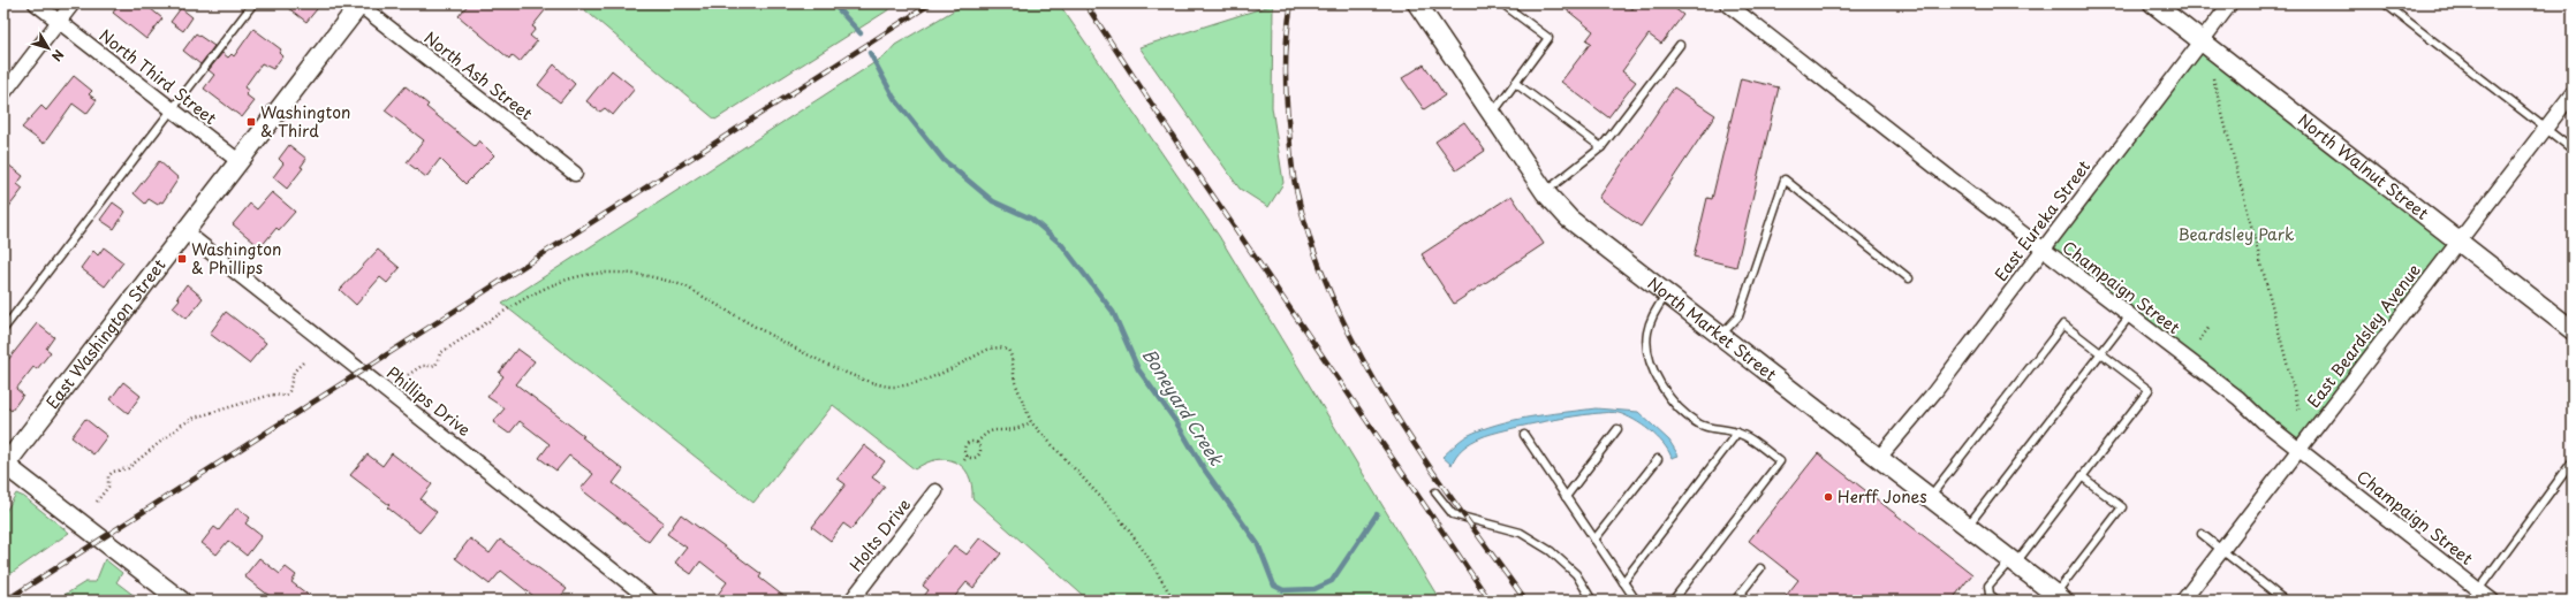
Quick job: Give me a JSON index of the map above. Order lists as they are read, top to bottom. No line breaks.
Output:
{"streets":{"street":["North Ash Street","North Third Street","North Walnut Street","East Eureka Street","Champaign Street","North Market Street","East Washington Street","East Beardsley Avenue","Phillips Drive","Holts Drive"]},"crossings":[["North Ash Street","East Washington Street"],["North Third Street","East Washington Street"],["North Walnut Street","East Eureka Street"],["North Walnut Street","East Beardsley Avenue"],["East Eureka Street","Champaign Street"],["East Eureka Street","North Market Street"],["Champaign Street","East Beardsley Avenue"],["East Washington Street","Phillips Drive"]],"water":["Boneyard Creek"],"parks":["Beardsley Park"],"places":{"transit":["Washington & Third","Washington & Phillips"],"other":["Herff Jones"]},"north":"bottom right"}
